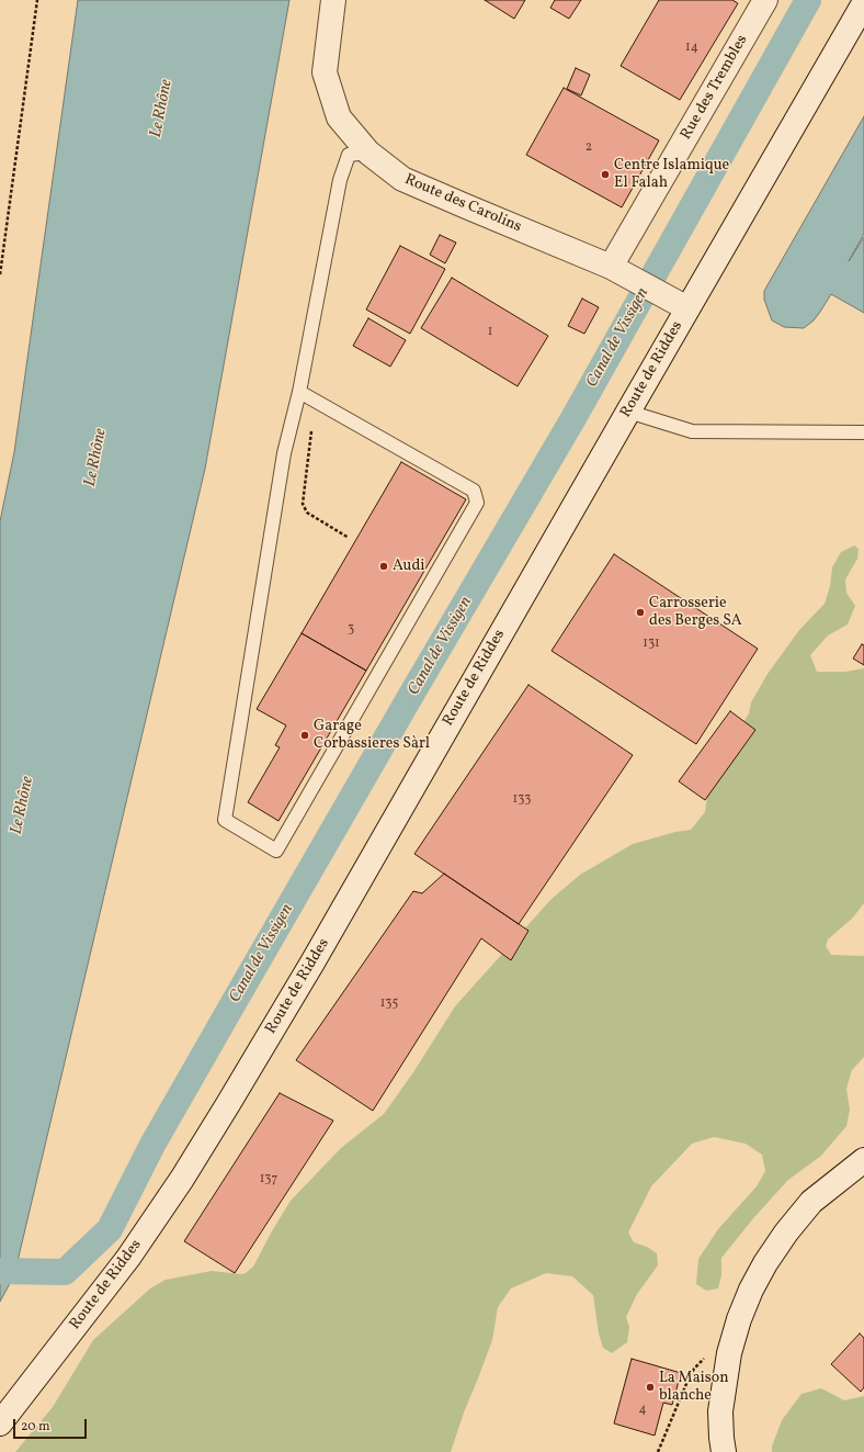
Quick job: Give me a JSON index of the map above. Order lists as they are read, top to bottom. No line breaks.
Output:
{"streets":{"street":["Rue des Trembles","Route des Carolins","Route de Riddes"]},"crossings":[["Rue des Trembles","Route des Carolins"],["Route des Carolins","Route de Riddes"]],"water":["Le Rhône","Canal de Vissigen"],"places":["Centre Islamique El Falah","Audi","Carrosserie des Berges SA","Garage Corbassieres Sàrl","La Maison blanche"],"house_numbers":["14","2","1","3","131","133","135","137","4"],"scale_bar":"20 m"}
